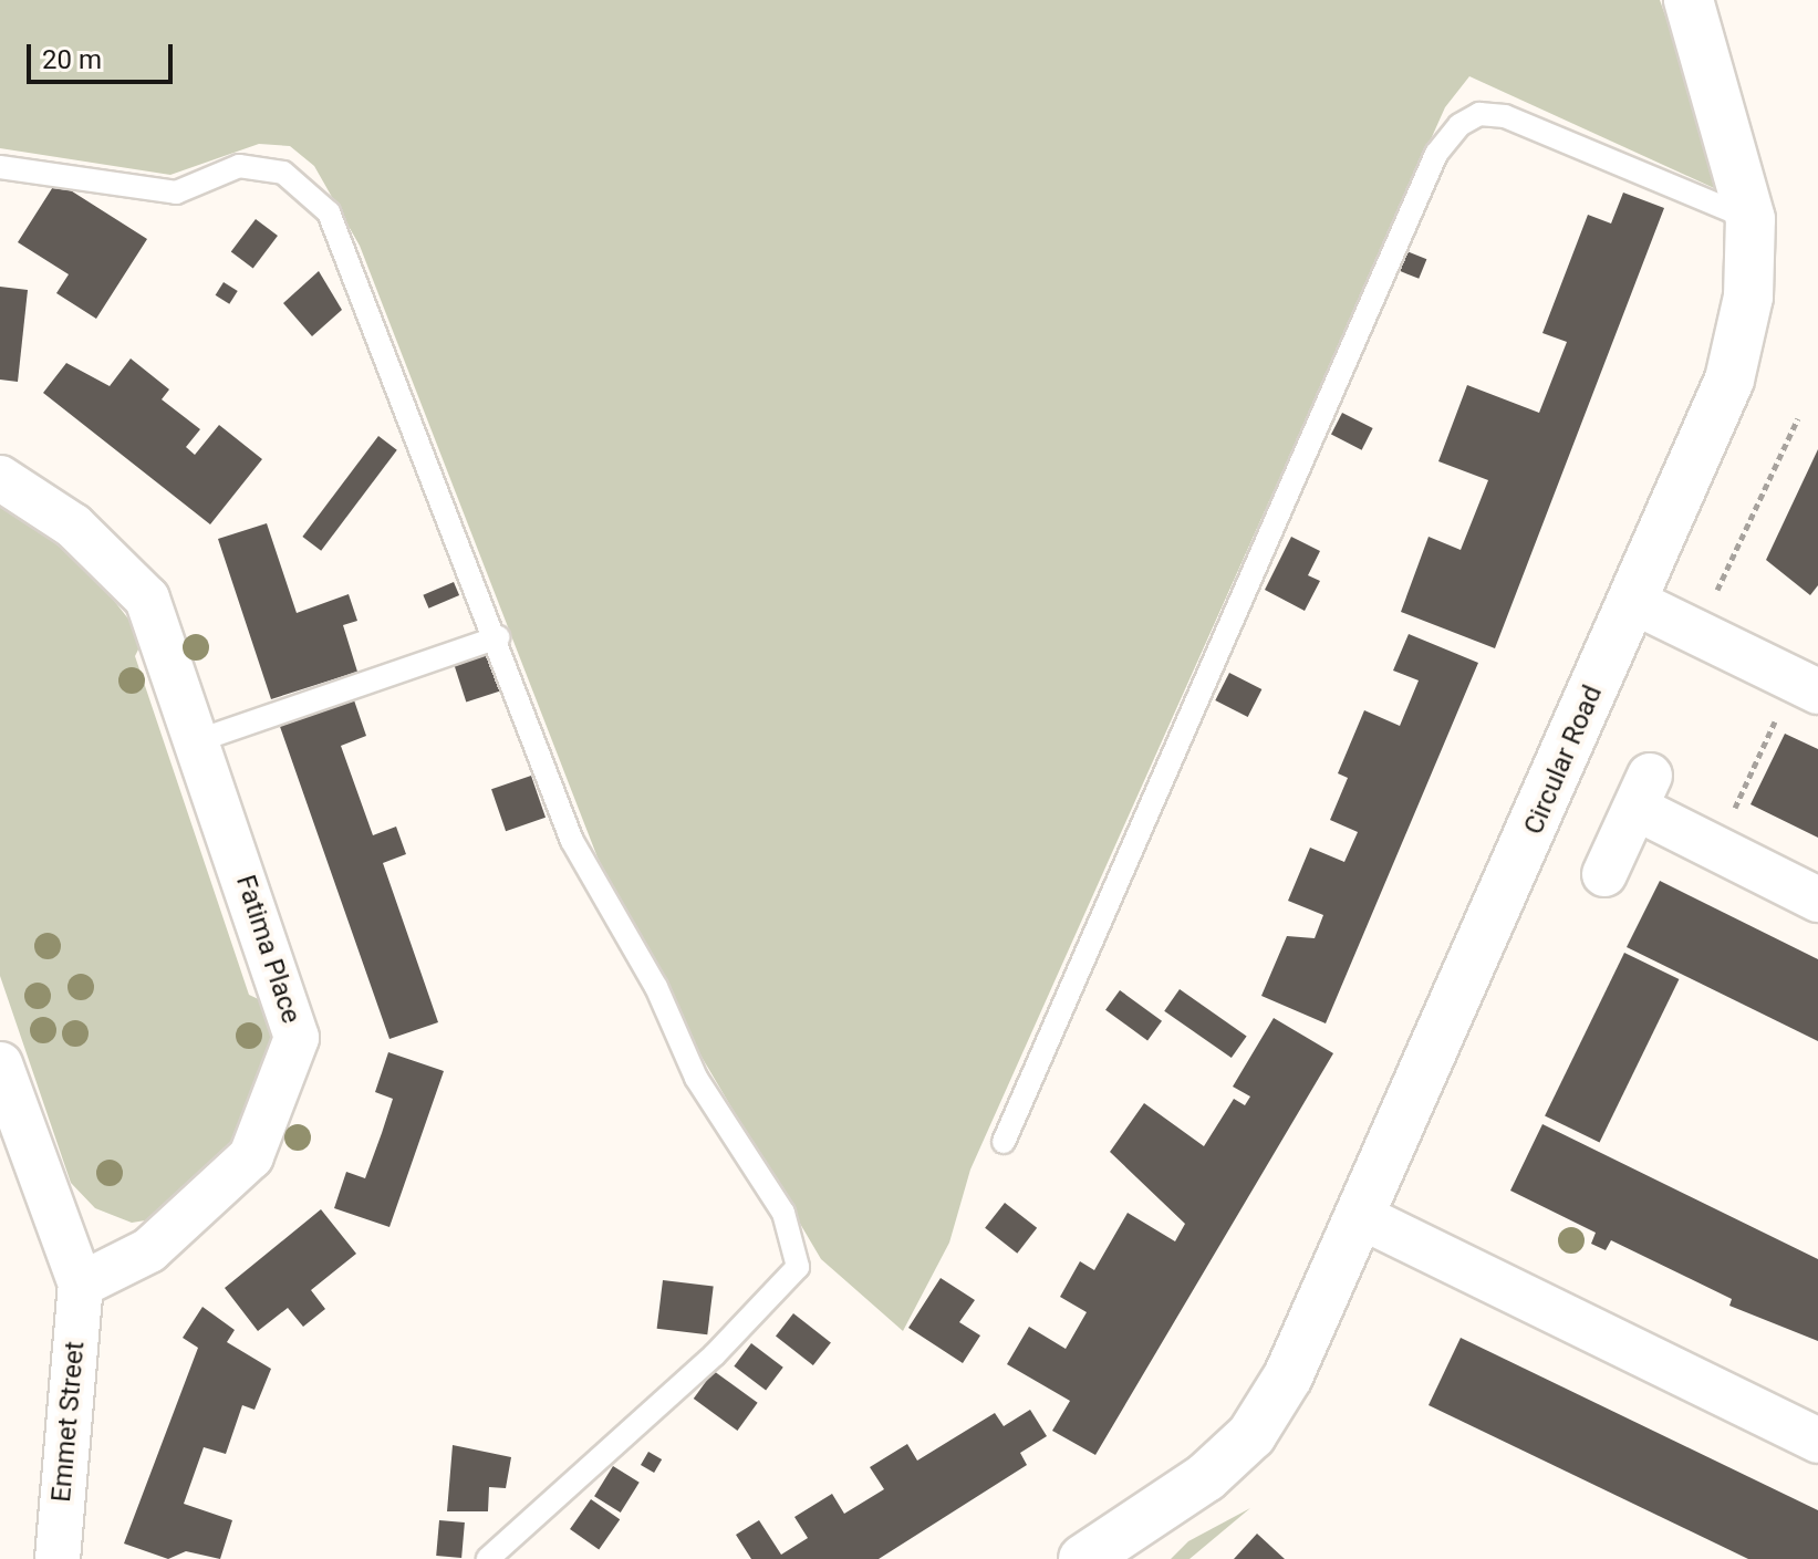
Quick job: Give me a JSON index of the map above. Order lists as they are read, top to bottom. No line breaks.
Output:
{"streets":{"main road":["Circular Road"],"street":["Fatima Place","Emmet Street"]},"crossings":[["Fatima Place","Emmet Street"]],"scale_bar":"20 m"}
